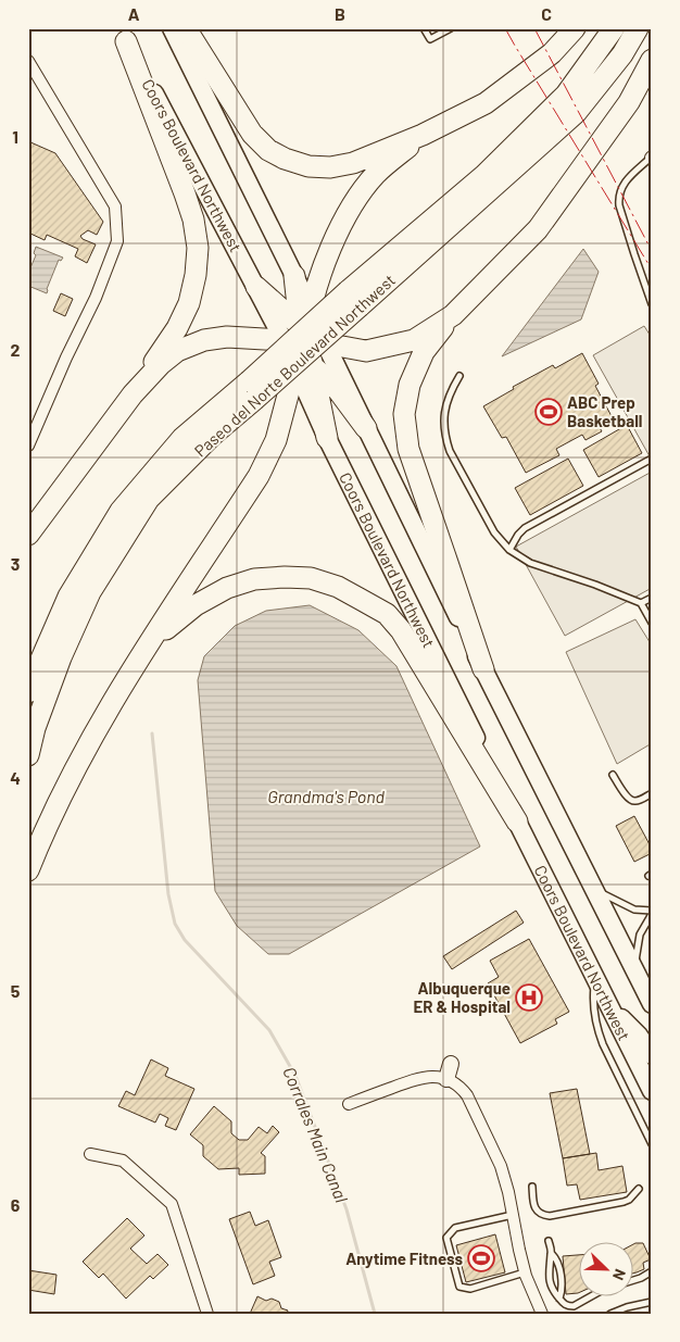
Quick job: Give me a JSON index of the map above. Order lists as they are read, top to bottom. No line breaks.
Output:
{"streets":{"highway":["Paseo del Norte Boulevard Northwest"],"main road":["Coors Boulevard Northwest"]},"water":["Grandma's Pond","Corrales Main Canal"],"places":{"sports":["ABC Prep Basketball","Anytime Fitness"],"hospital":["Albuquerque ER & Hospital"]},"north":"bottom right","grid":{"columns":["A","B","C"],"rows":["1","2","3","4","5","6"]}}
